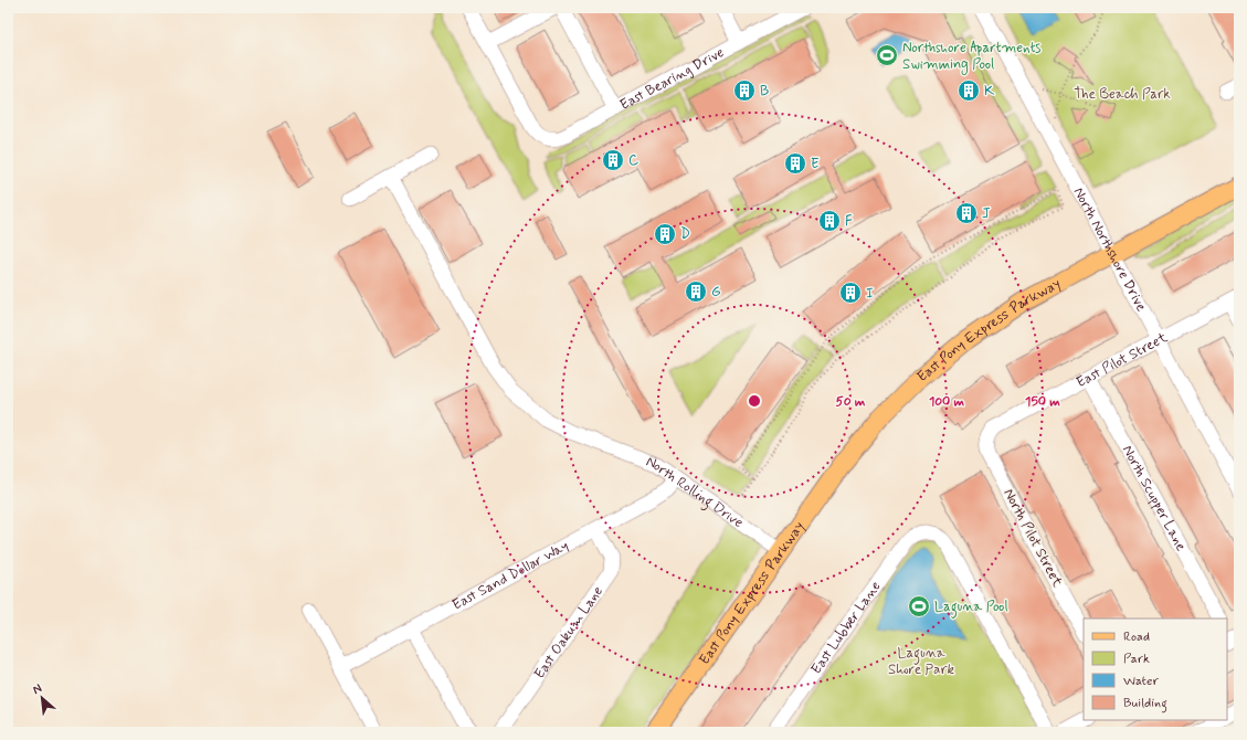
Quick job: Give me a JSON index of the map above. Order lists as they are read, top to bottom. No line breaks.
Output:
{"streets":{"main road":["East Pony Express Parkway"],"street":["East Bearing Drive","North Northshore Drive","East Pilot Street","North Rolling Drive","North Scupper Lane","North Pilot Street","East Sand Dollar Way","East Lubber Lane","East Oakum Lane"]},"crossings":[["North Northshore Drive","East Pony Express Parkway"],["North Northshore Drive","East Pilot Street"],["East Pony Express Parkway","North Rolling Drive"],["East Pilot Street","North Scupper Lane"],["East Pilot Street","North Pilot Street"],["North Rolling Drive","East Sand Dollar Way"],["East Sand Dollar Way","East Oakum Lane"]],"parks":["The Beach Park","Laguna Shore Park"],"places":{"sports":["Northshore Apartments Swimming Pool","Laguna Pool"],"building":["B","K","C","E","J","F","D","G","I"]},"legend":["Road","Park","Water","Building"],"north":"top left","rings":["50 m","100 m","150 m"]}
